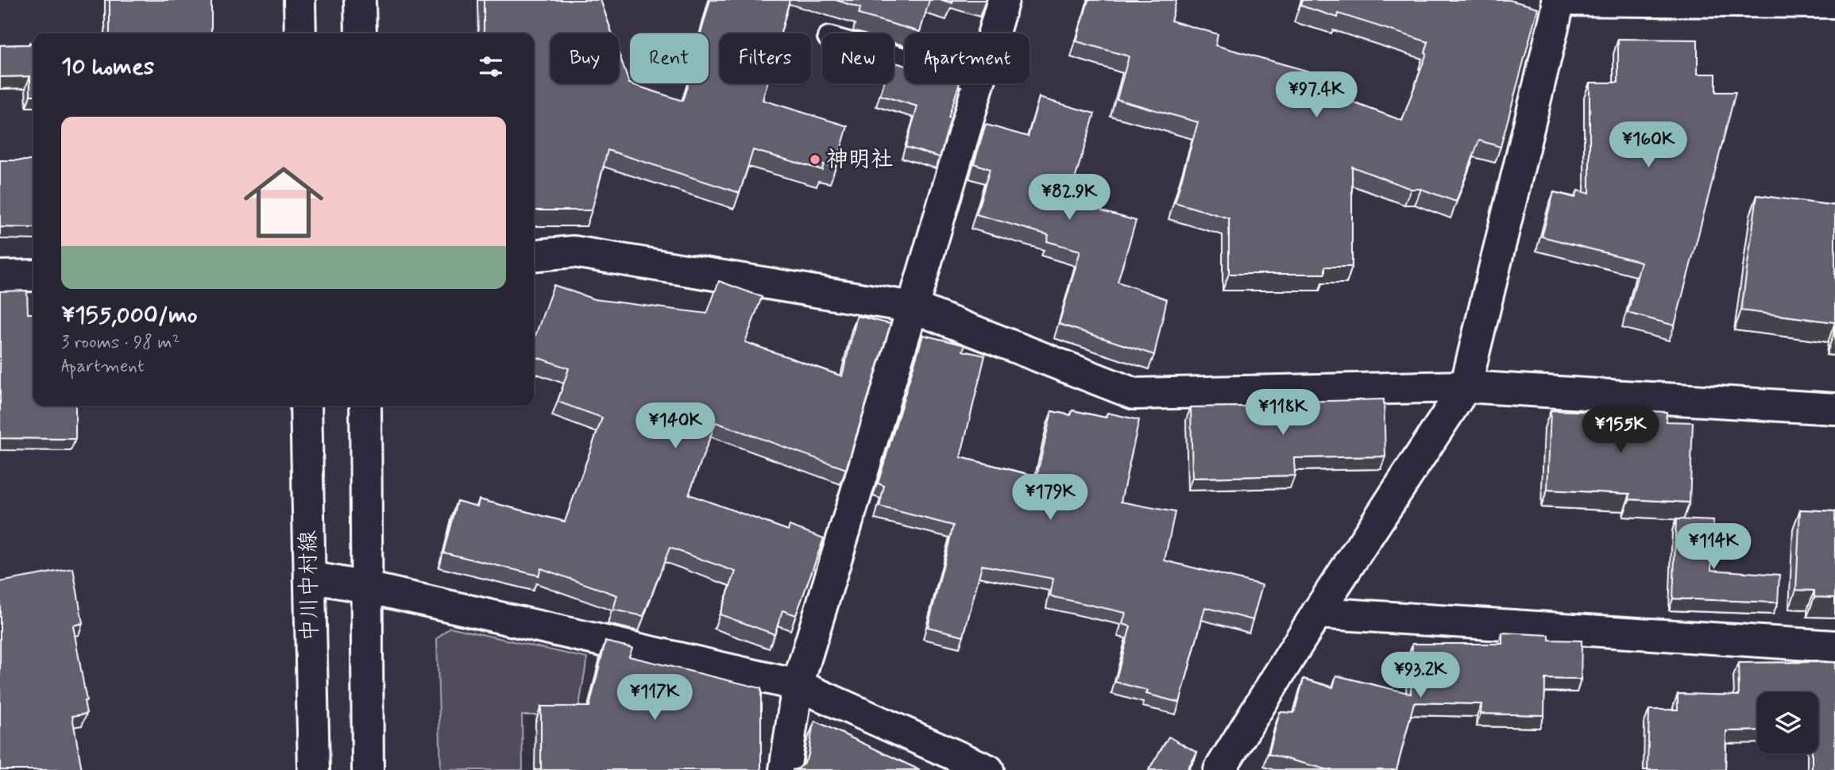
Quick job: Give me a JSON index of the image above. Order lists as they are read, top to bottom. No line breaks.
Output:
{"streets":{"street":["中川中村線"]},"places":["神明社"],"page":{"chip":["Buy","Rent","Filters","New","Apartment"],"heading":"10 homes","price":["¥97.4K","¥160K","¥82.9K","¥118K","¥140K","¥155K","¥179K","¥114K","¥93.2K","¥117K"],"list":[{"name":"¥155,000/mo","note":"3 rooms · 98 m² · Apartment"}]}}
